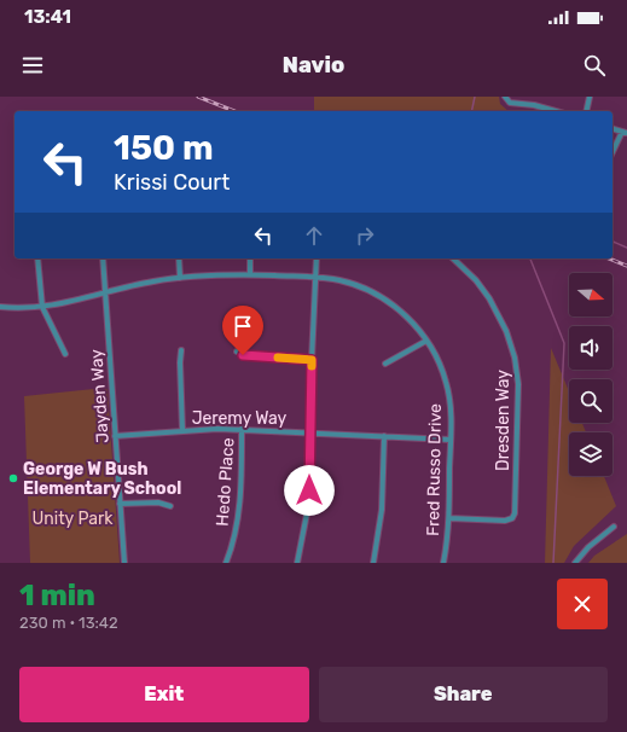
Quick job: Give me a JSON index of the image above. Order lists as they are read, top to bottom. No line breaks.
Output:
{"streets":{"street":["Jayden Way","Jeremy Way","Dresden Way","Fred Russo Drive","Hedo Place"]},"crossings":[["Jayden Way","Jeremy Way"],["Jayden Way","Fred Russo Drive"],["Jeremy Way","Fred Russo Drive"],["Jeremy Way","Hedo Place"],["Dresden Way","Fred Russo Drive"]],"parks":["Unity Park"],"places":["George W Bush Elementary School"],"north":"right","page":{"status":"13:41","header":"Navio","turn":["150 m","Krissi Court"],"heading":["1 min","230 m · 13:42"],"buttons":["Exit","Share"]}}
